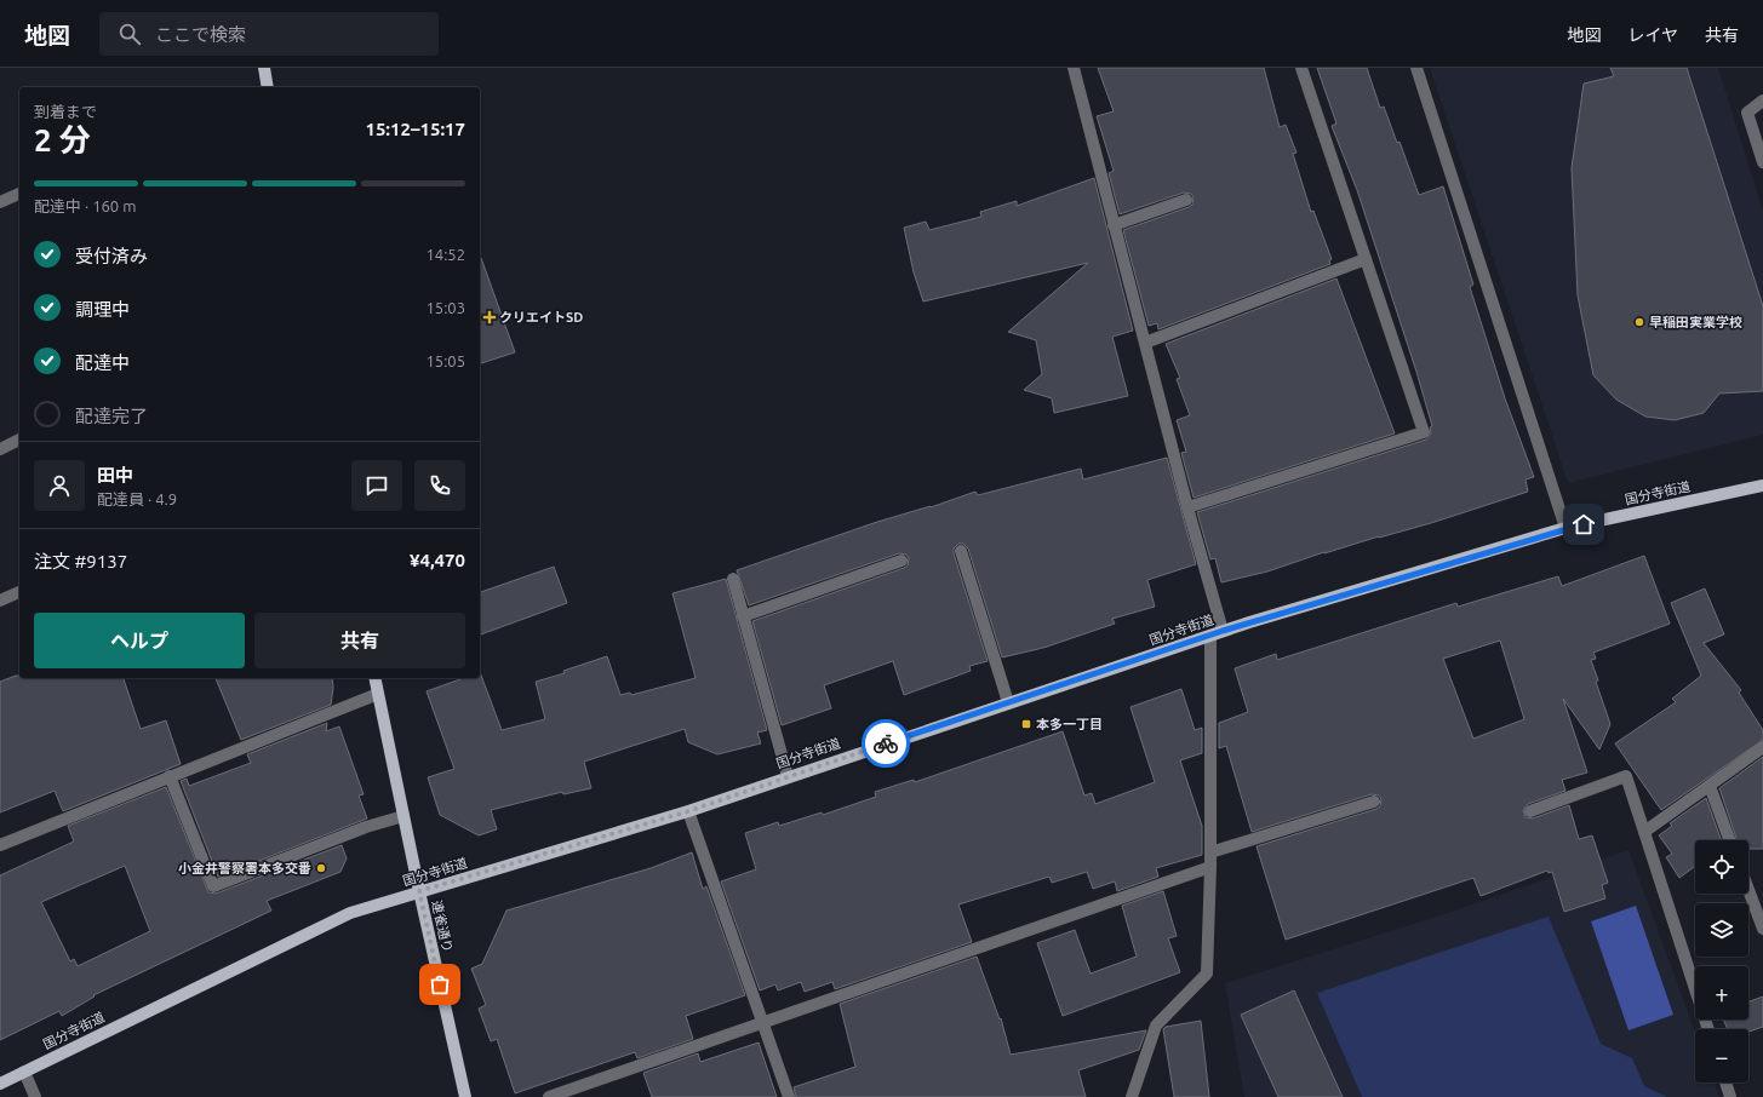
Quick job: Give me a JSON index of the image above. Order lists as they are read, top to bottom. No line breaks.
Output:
{"streets":{"main road":["国分寺街道","連雀通り"]},"crossings":[["国分寺街道","連雀通り"]],"places":{"health":["クリエイトSD"],"other":["早稲田実業学校","小金井警察署本多交番"],"transit":["本多一丁目"]},"page":{"header":"地図","search":"ここで検索","nav":["地図","レイヤ","共有"],"heading":["2 分","到着まで","15:12–15:17"],"panel":["田中","配達員 · 4.9","注文 #9137","¥4,470"],"bar":"配達中 · 160 m","list":[["受付済み","14:52"],["調理中","15:03"],["配達中","15:05"],"配達完了"],"buttons":["ヘルプ","共有"],"map_buttons":["+","−"]}}
